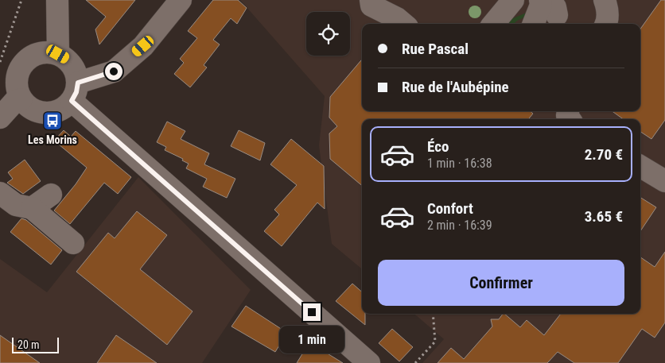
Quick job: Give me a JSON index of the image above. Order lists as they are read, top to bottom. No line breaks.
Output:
{"places":{"bus stop":["Les Morins"]},"scale_bar":"20 m","page":{"banner":["Rue Pascal","Rue de l'Aubépine"],"list":[{"name":"Éco","note":"1 min · 16:38","value":"2.70 €"},{"name":"Confort","note":"2 min · 16:39","value":"3.65 €"}],"buttons":"Confirmer","bubble":"1 min","scale":"20 m"}}
